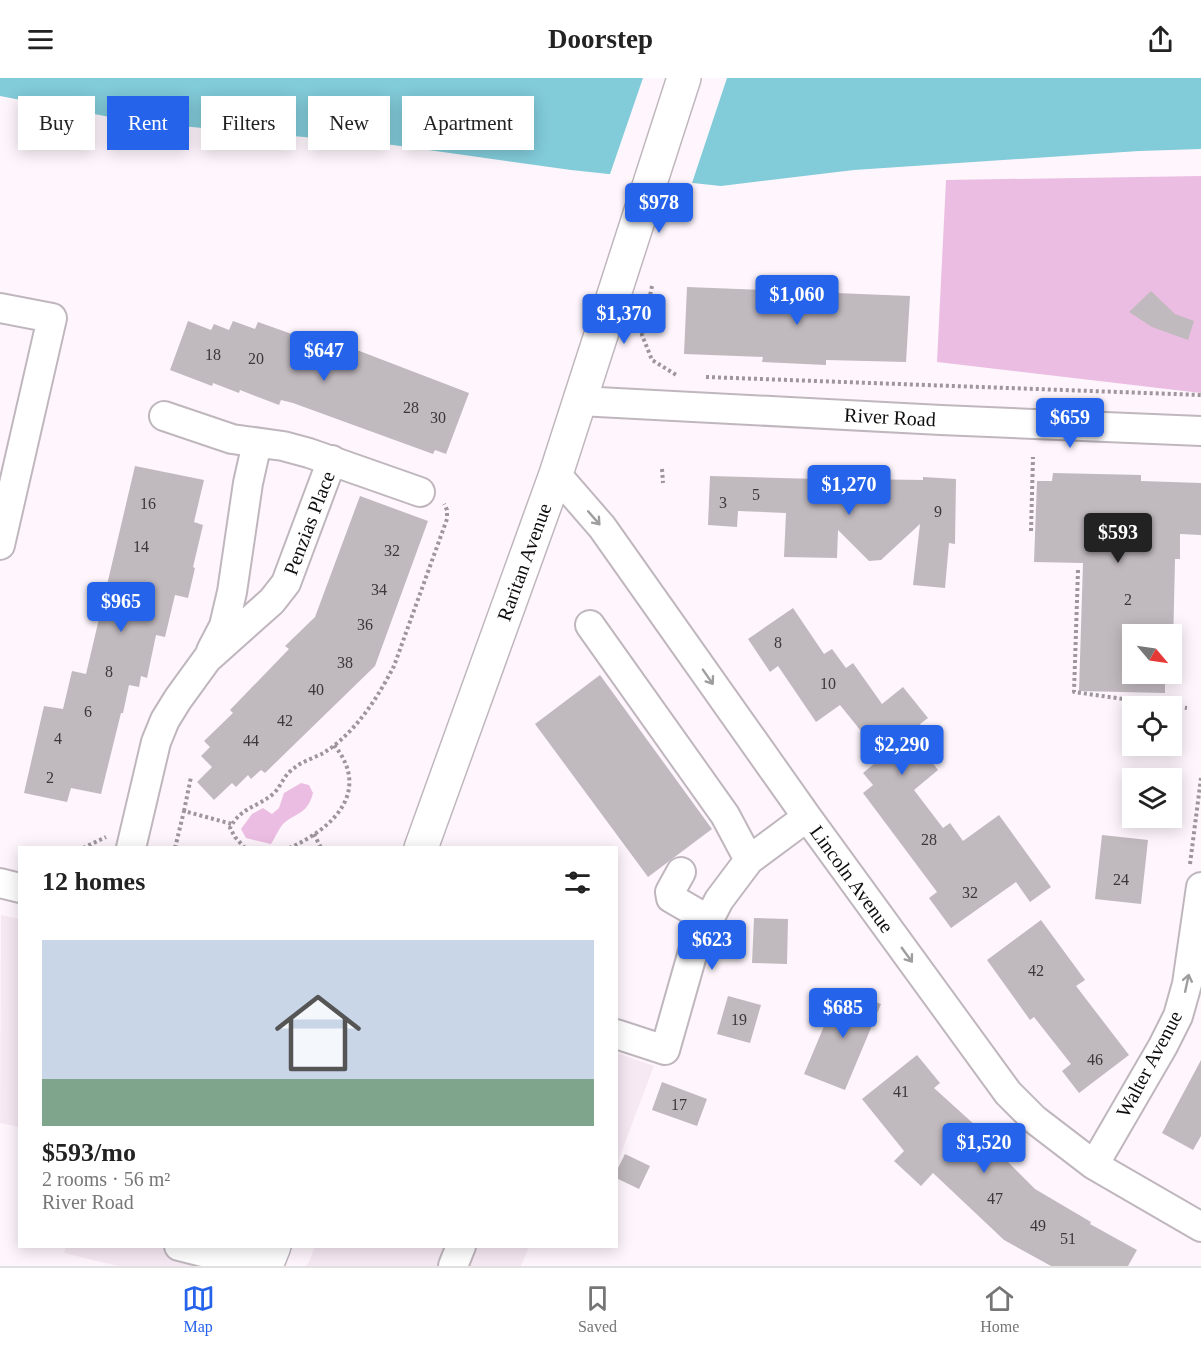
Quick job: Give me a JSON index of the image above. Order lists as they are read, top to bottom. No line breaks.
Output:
{"streets":{"main road":["Raritan Avenue"],"street":["River Road","Penzias Place","Lincoln Avenue","Walter Avenue"]},"crossings":[["River Road","Raritan Avenue"],["Raritan Avenue","Lincoln Avenue"],["Lincoln Avenue","Walter Avenue"]],"one_way":["Walter Avenue"],"house_numbers":["18","20","28","30","5","3","16","9","14","32","34","2","36","8","38","8","10","40","6","42","4","44","2","28","24","32","42","19","46","41","17","47","49","51"],"north":"bottom right","page":{"header":"Doorstep","chip":["Buy","Rent","Filters","New","Apartment"],"price":["$978","$1,060","$1,370","$647","$659","$1,270","$593","$965","$2,290","$623","$685","$1,520"],"heading":"12 homes","list":[{"name":"$593/mo","note":"2 rooms · 56 m² · River Road"}],"tabs":["Map","Saved","Home"]}}
